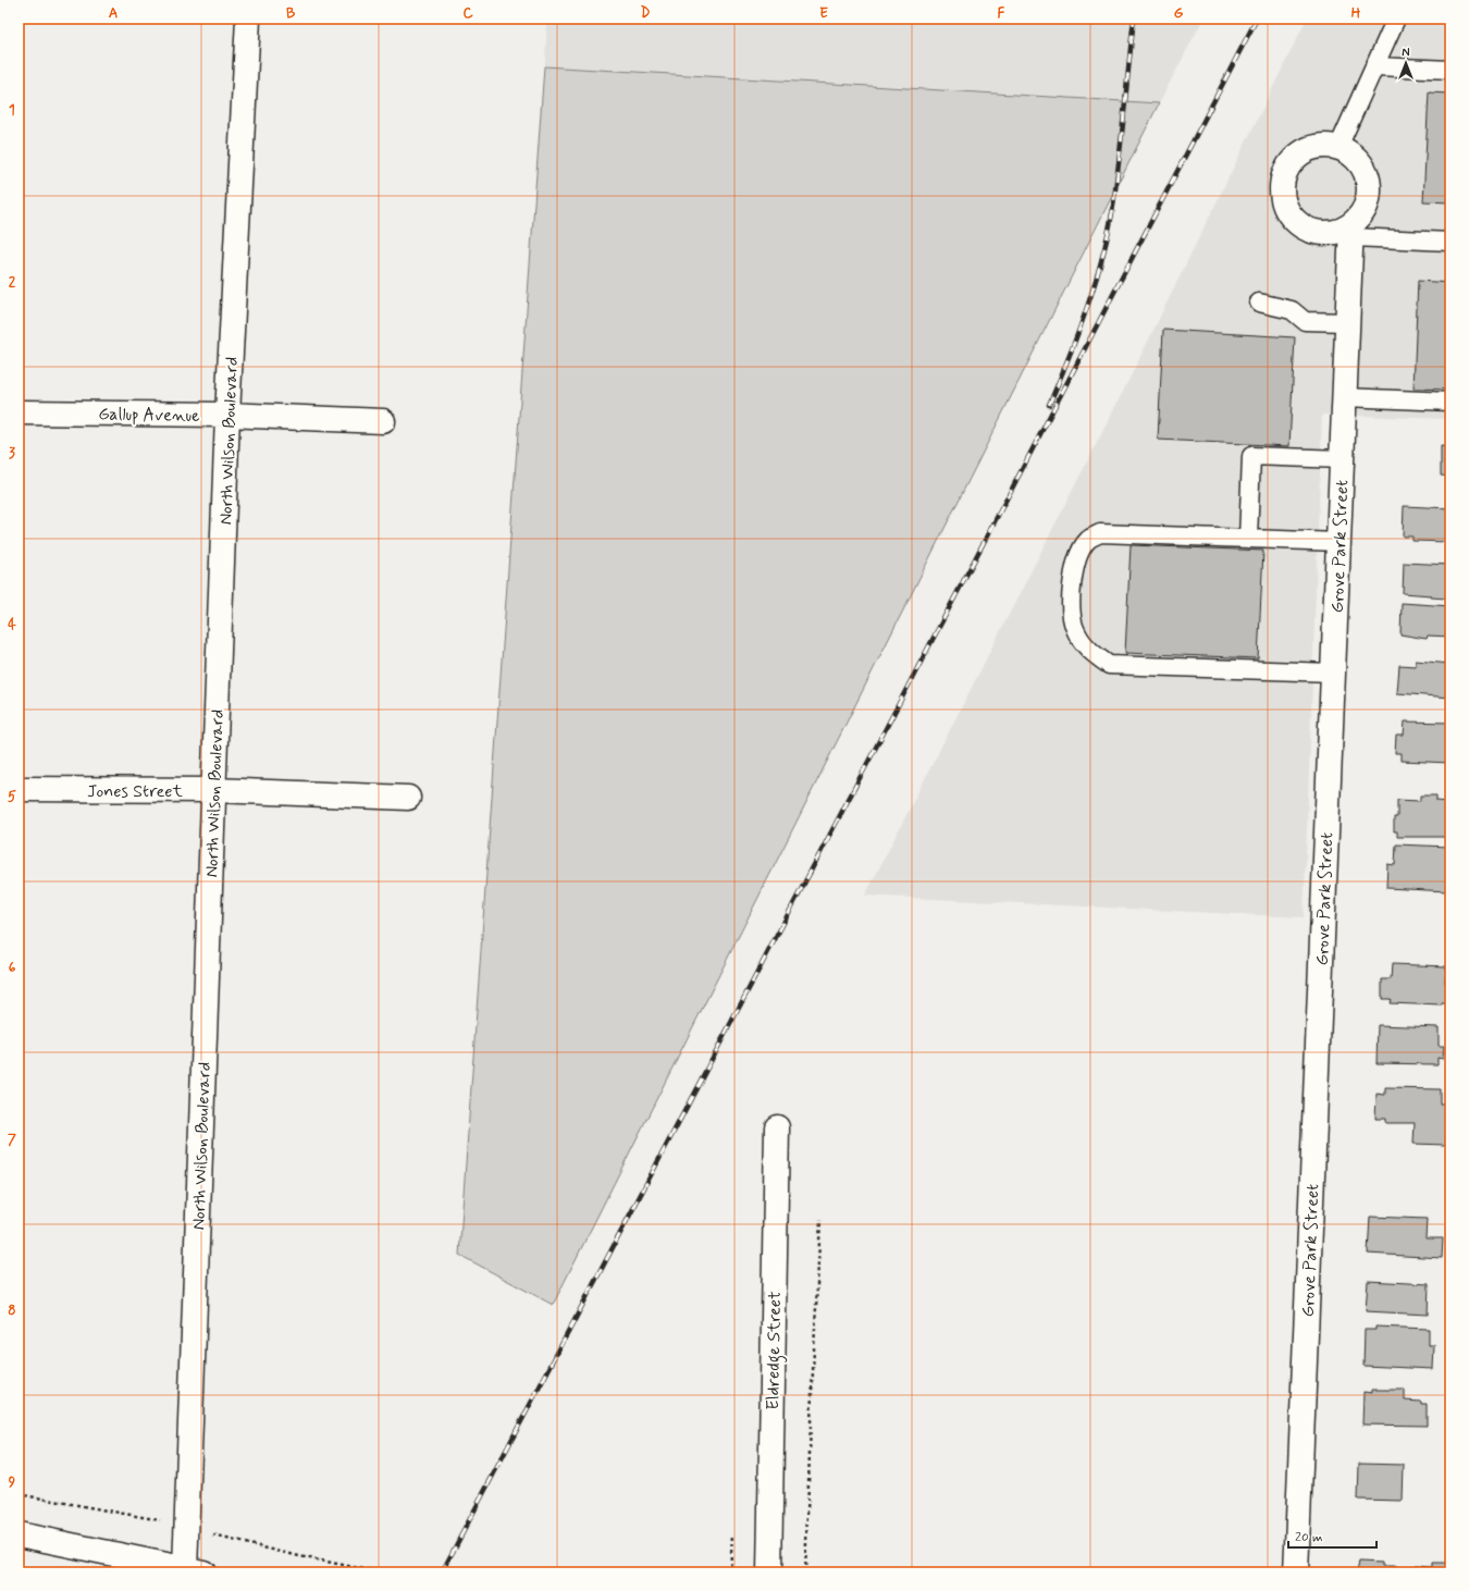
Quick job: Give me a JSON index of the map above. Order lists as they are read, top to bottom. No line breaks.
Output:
{"streets":{"street":["Gallup Avenue","North Wilson Boulevard","Grove Park Street","Jones Street","Eldredge Street"]},"crossings":[["Gallup Avenue","North Wilson Boulevard"],["North Wilson Boulevard","Jones Street"]],"scale_bar":"20 m","north":"top","grid":{"columns":["A","B","C","D","E","F","G","H"],"rows":["1","2","3","4","5","6","7","8","9"]}}
